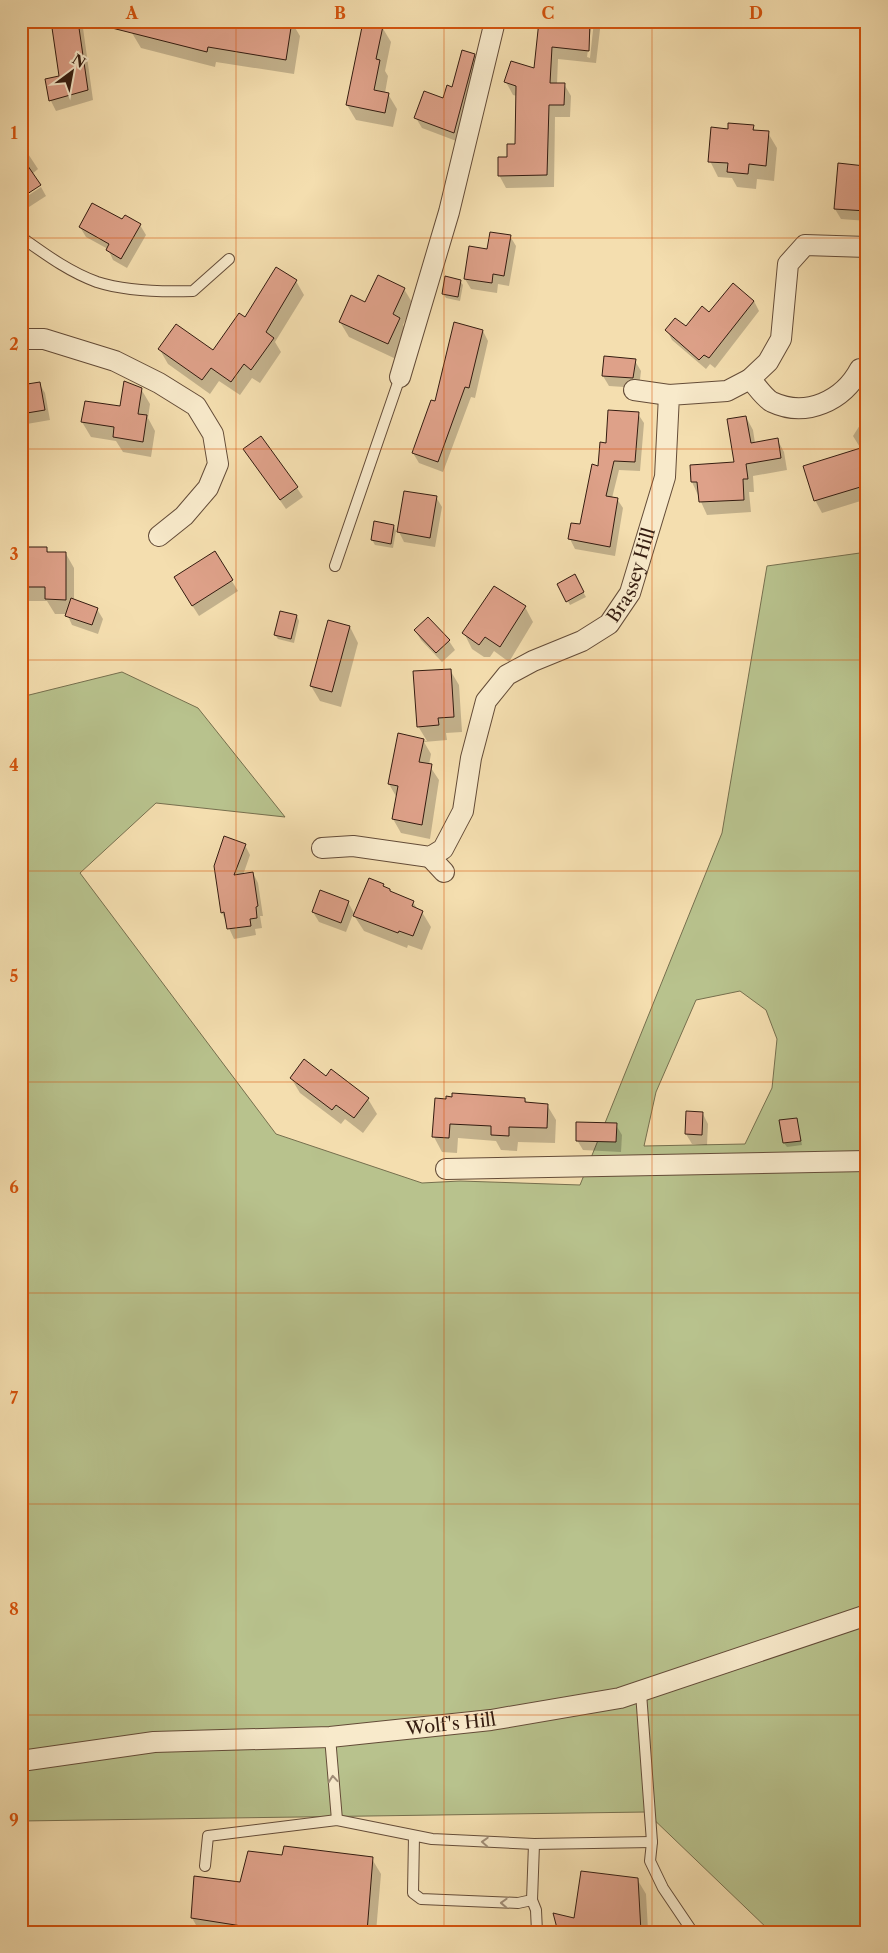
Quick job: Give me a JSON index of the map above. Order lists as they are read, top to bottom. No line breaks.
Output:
{"streets":{"street":["Brassey Hill","Wolf's Hill"]},"north":"top right","grid":{"columns":["A","B","C","D"],"rows":["1","2","3","4","5","6","7","8","9"]}}
